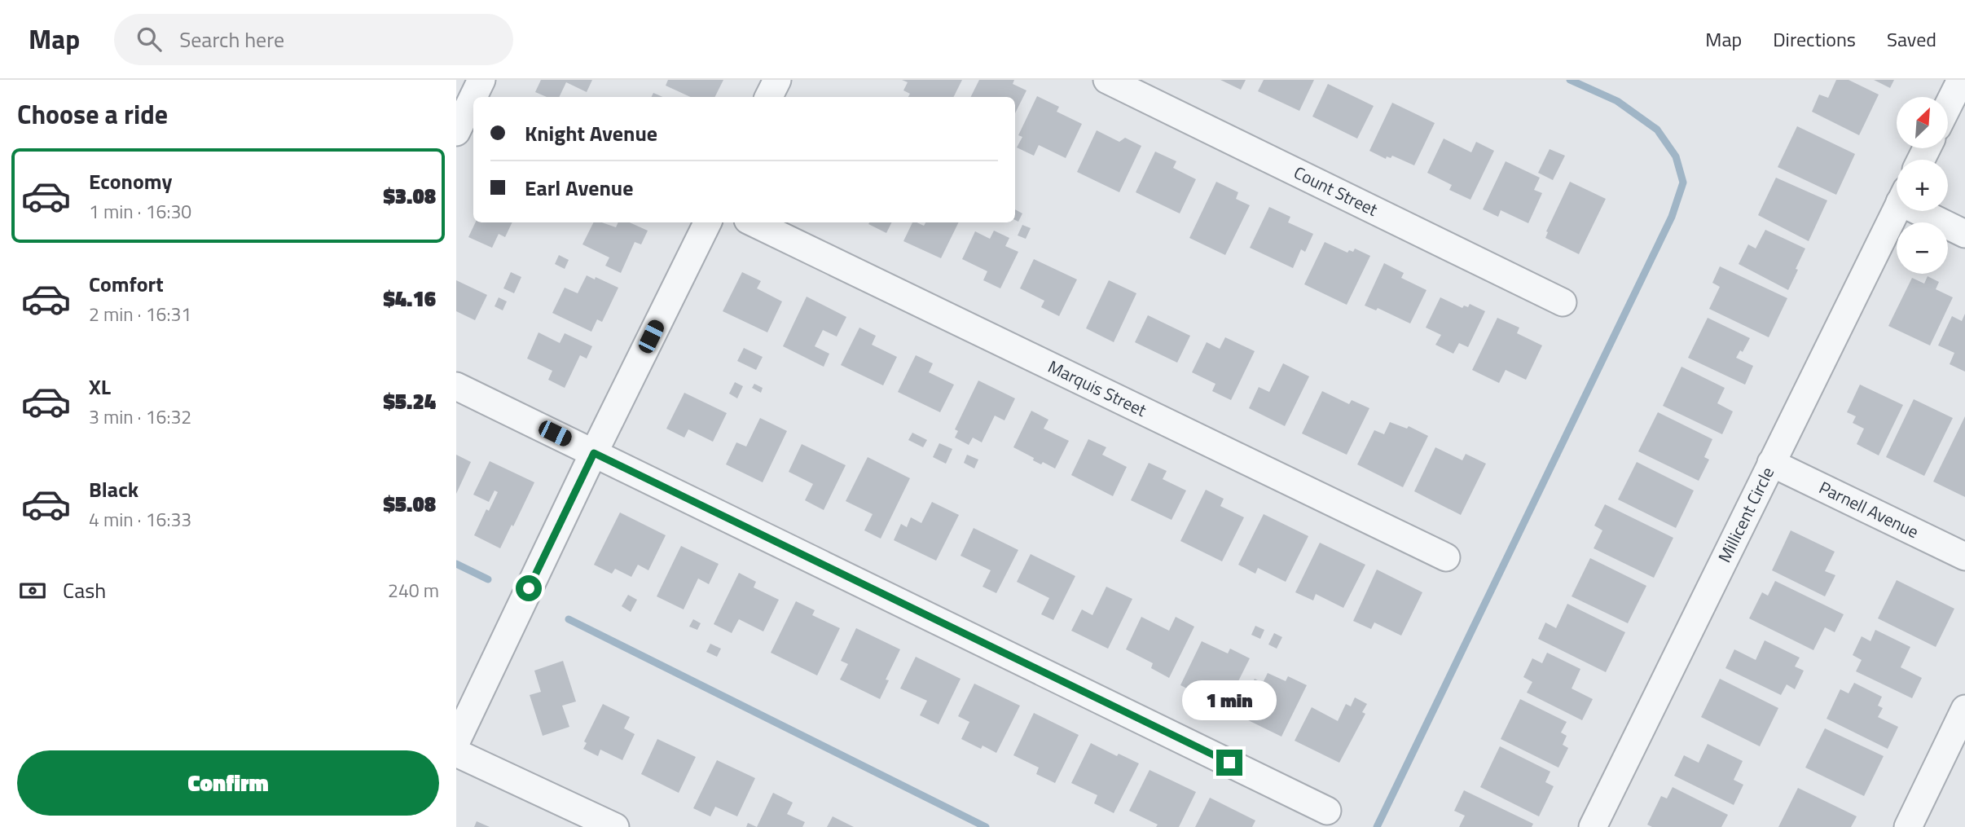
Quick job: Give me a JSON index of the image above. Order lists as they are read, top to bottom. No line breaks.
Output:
{"streets":{"street":["Count Street","Marquis Street","Parnell Avenue","Millicent Circle"]},"crossings":[["Parnell Avenue","Millicent Circle"]],"north":"top right","page":{"header":"Map","search":"Search here","nav":["Map","Directions","Saved"],"heading":"Choose a ride","map_buttons":["+","−"],"banner":["Knight Avenue","Earl Avenue"],"list":[{"name":"Economy","note":"1 min · 16:30","value":"$3.08"},{"name":"Comfort","note":"2 min · 16:31","value":"$4.16"},{"name":"XL","note":"3 min · 16:32","value":"$5.24"},{"name":"Black","note":"4 min · 16:33","value":"$5.08"}],"pay":["Cash","240 m"],"bubble":"1 min","buttons":"Confirm"}}
